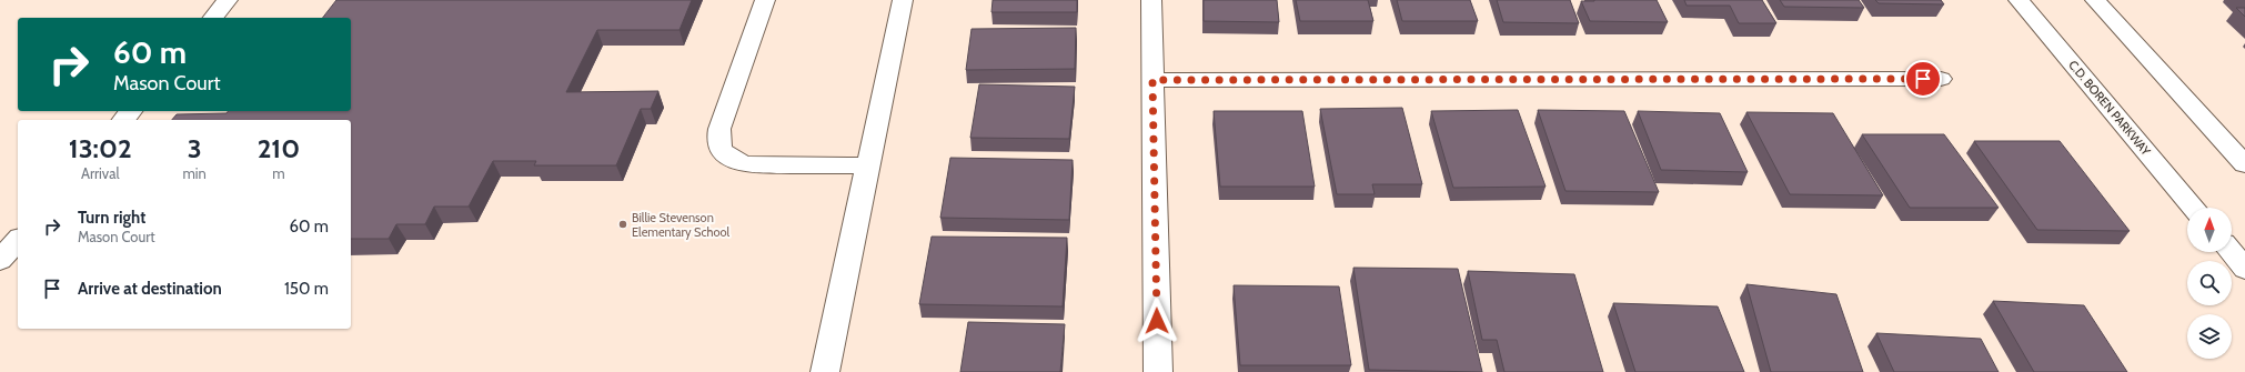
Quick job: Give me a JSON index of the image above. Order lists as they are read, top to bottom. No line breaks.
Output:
{"streets":{"street":["C.D. BOREN PARKWAY"]},"places":["Billie Stevenson Elementary School"],"north":"top","page":{"turn":["60 m","Mason Court"],"eta":["13:02","Arrival","3","min","210","m"],"list":[{"name":"Turn right","note":"Mason Court","value":"60 m"},{"name":"Arrive at destination","value":"150 m"}]}}
